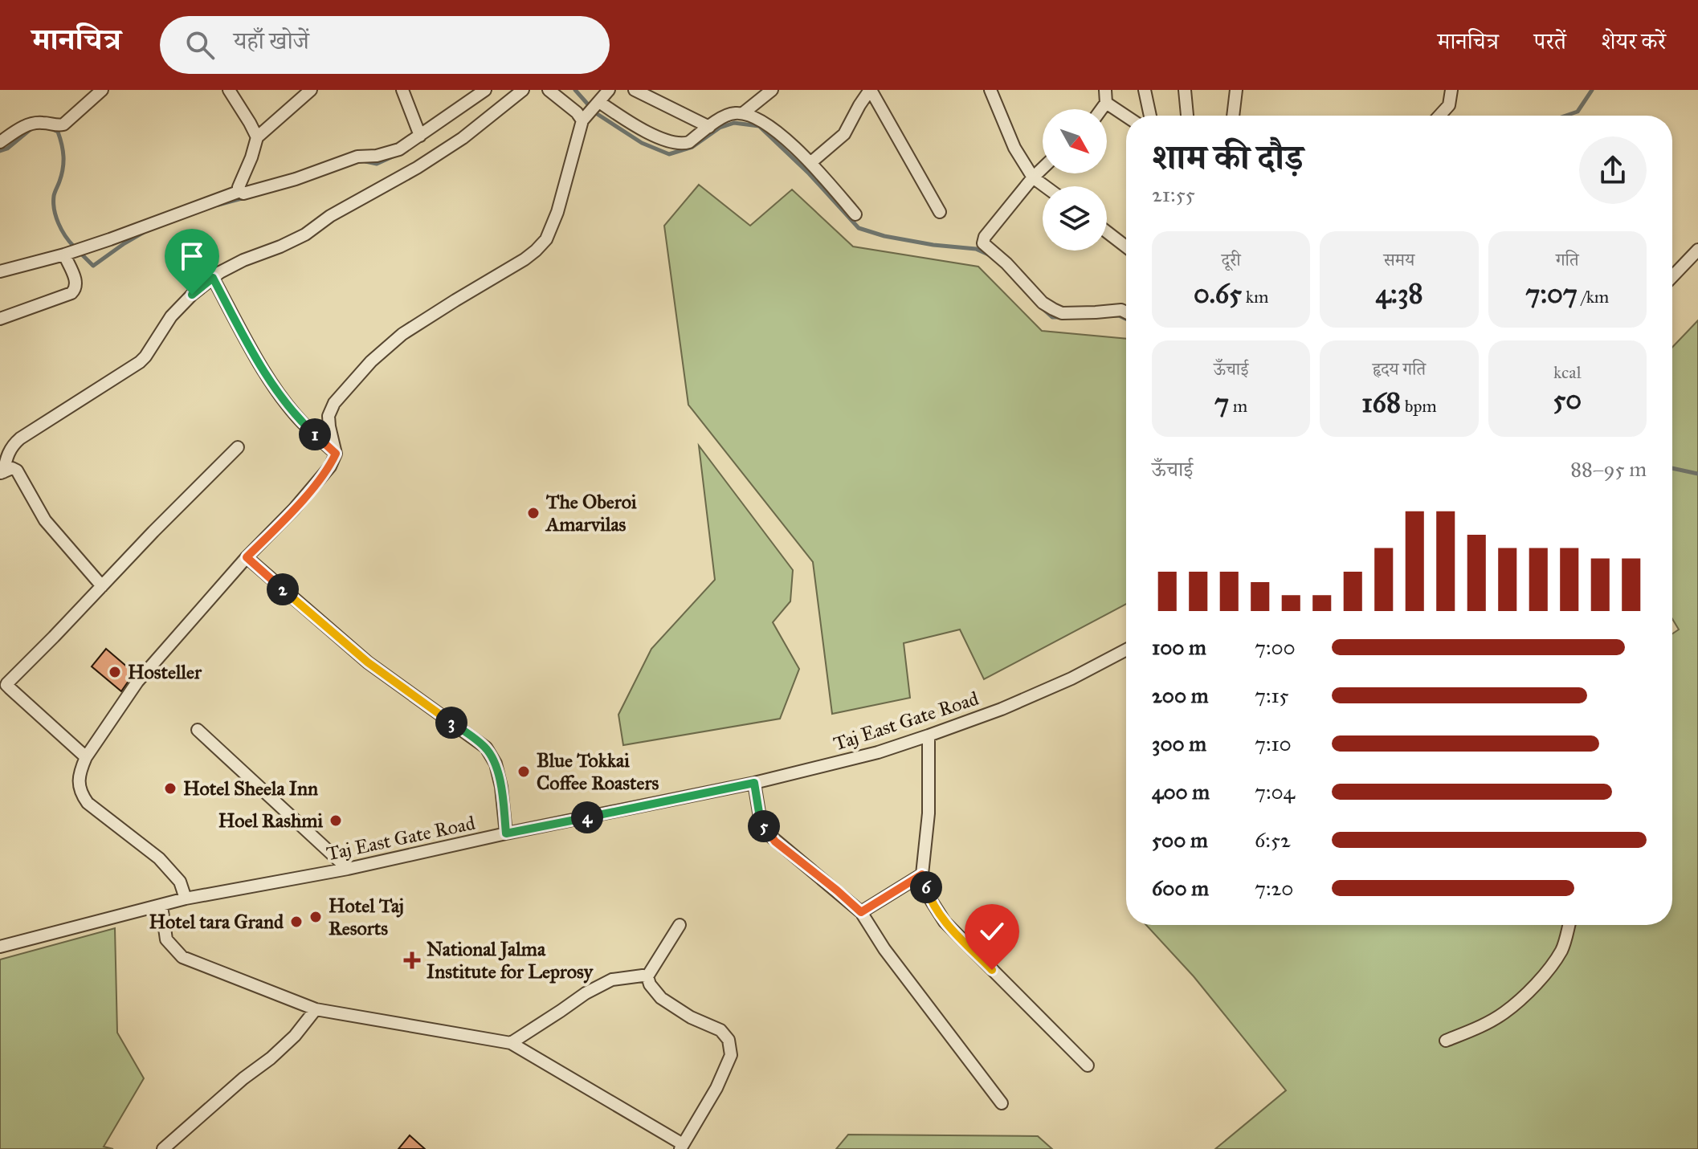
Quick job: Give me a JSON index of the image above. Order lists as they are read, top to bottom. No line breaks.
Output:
{"streets":{"street":["Taj East Gate Road"]},"places":{"other":["The Oberoi Amarvilas","Hosteller","Blue Tokkai Coffee Roasters","Hotel Sheela Inn","Hoel Rashmi","Hotel Taj Resorts","Hotel tara Grand"],"health":["National Jalma Institute for Leprosy"]},"north":"bottom right","page":{"header":"मानचित्र","search":"यहाँ खोजें","nav":["मानचित्र","परतें","शेयर करें"],"heading":["शाम की दौड़","21:55"],"stats":[["दूरी","0.65 km"],["समय","4:38"],["गति","7:07 /km"],["ऊँचाई","7 m"],["हृदय गति","168 bpm"],["kcal","50"]],"pins":["1","2","3","4","5","6"],"chart":["ऊँचाई","88–95 m"],"list":[{"name":"100 m","note":"7:00"},{"name":"200 m","note":"7:15"},{"name":"300 m","note":"7:10"},{"name":"400 m","note":"7:04"},{"name":"500 m","note":"6:52"},{"name":"600 m","note":"7:20"}]}}
